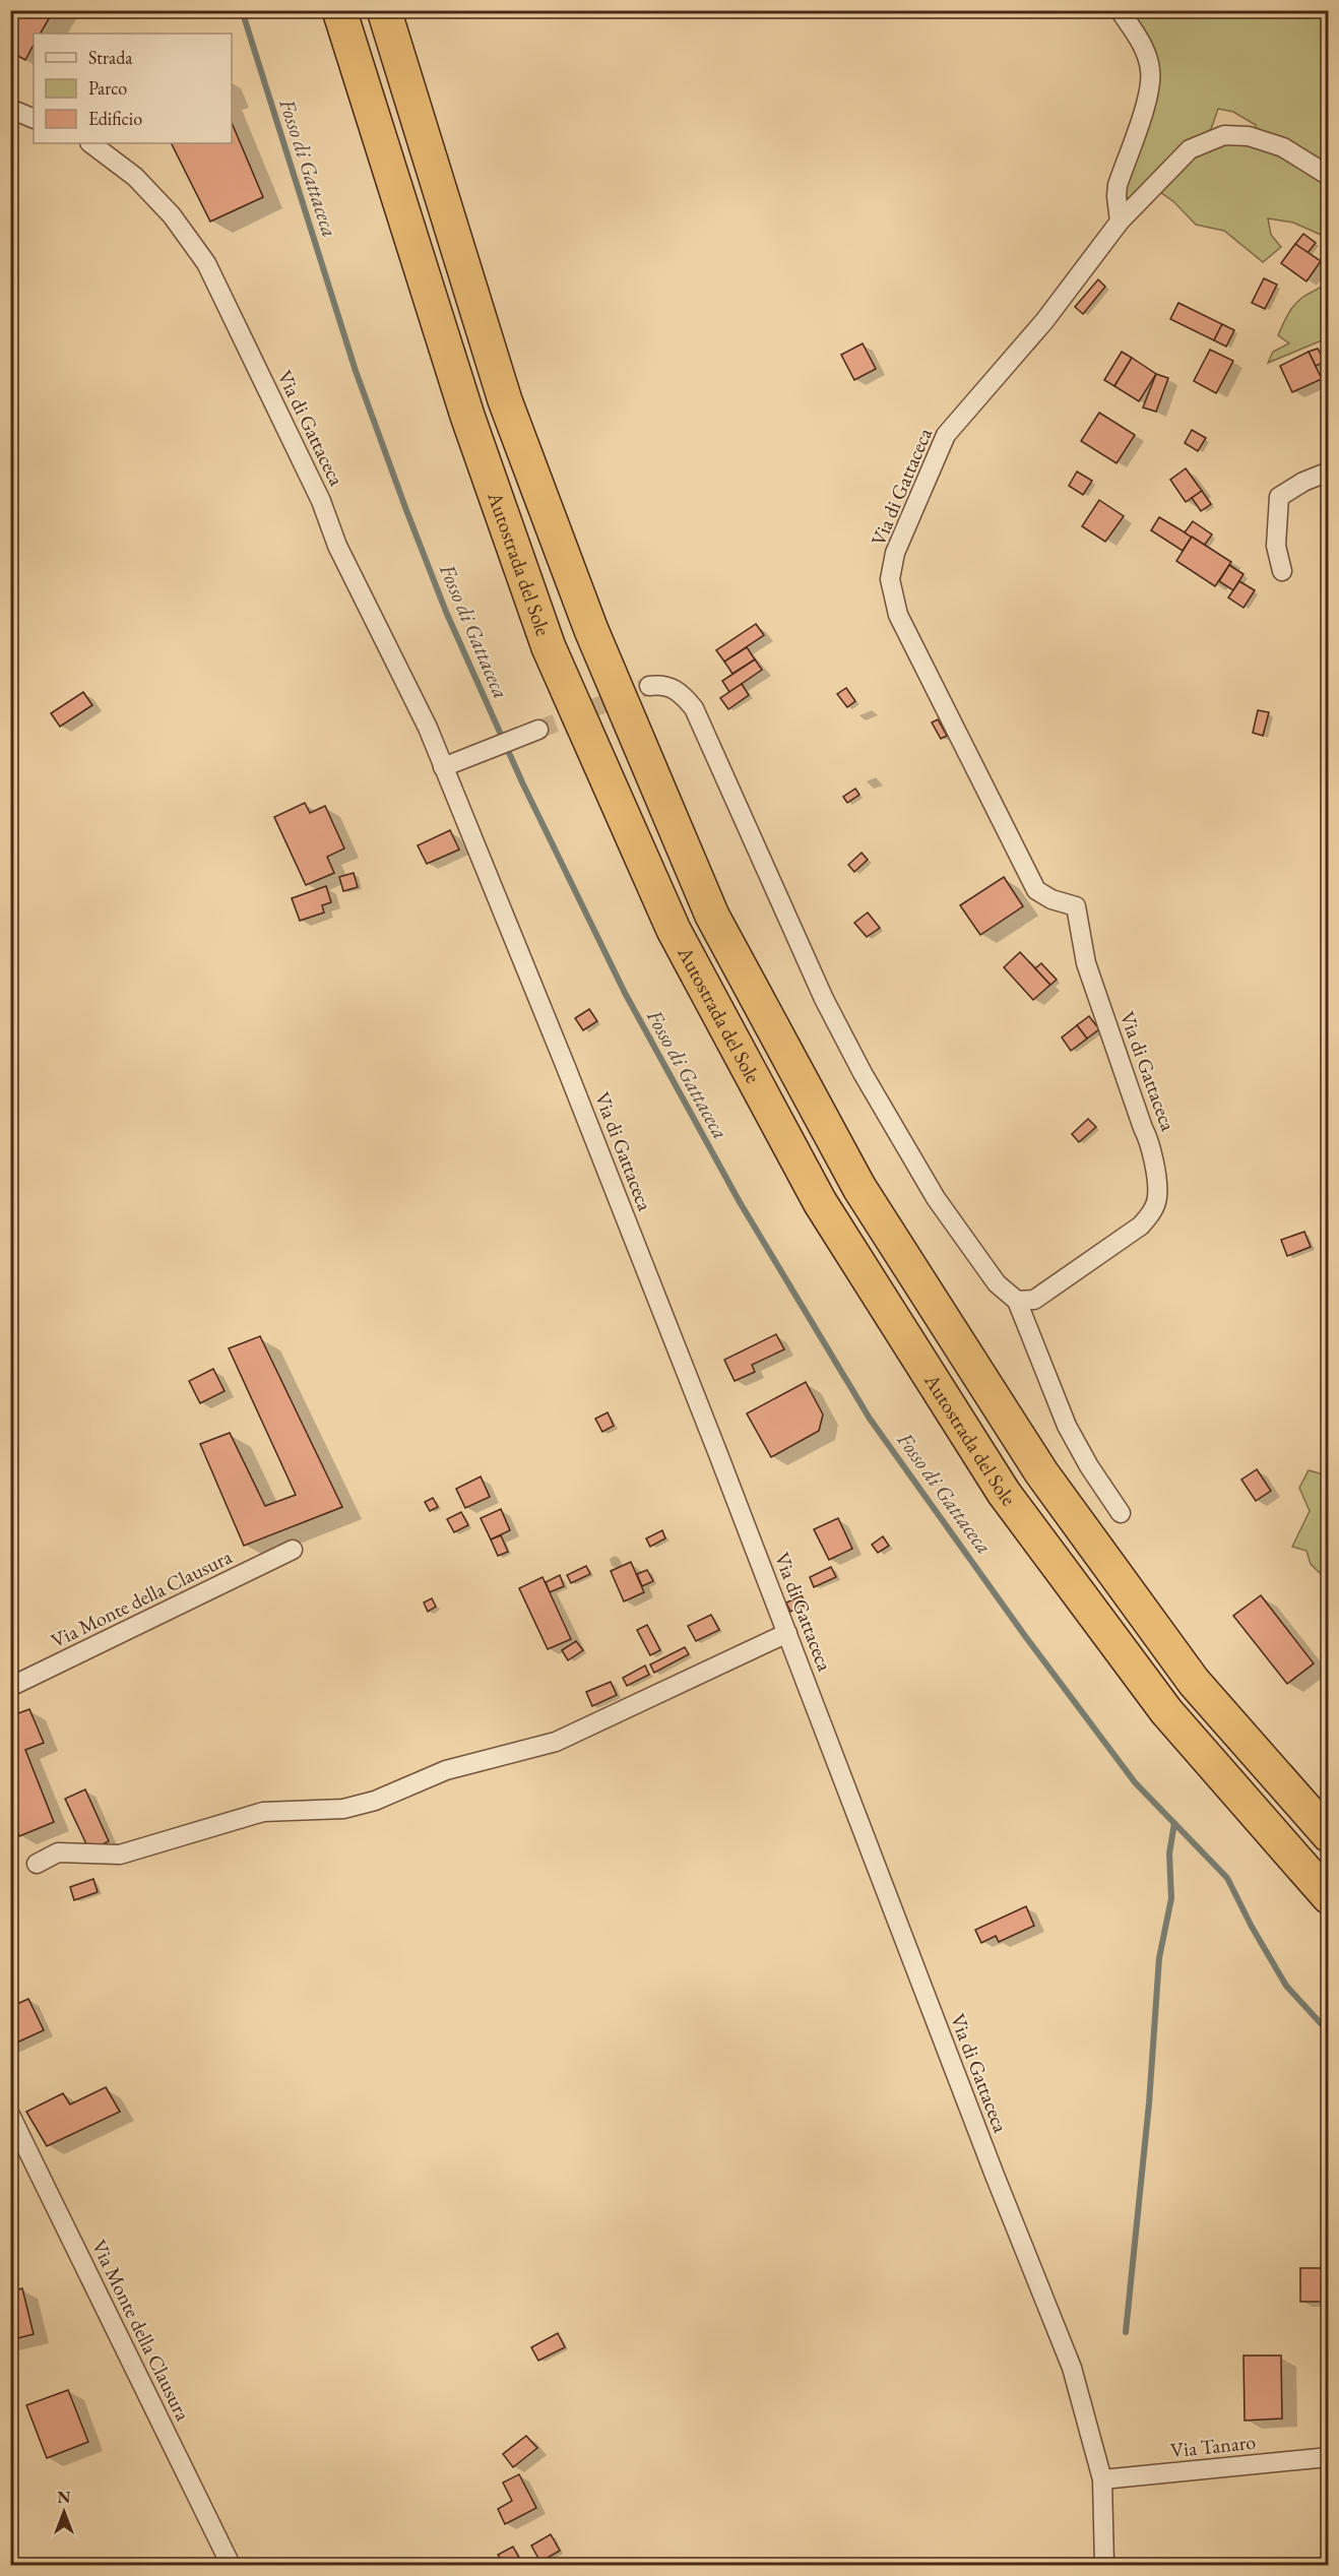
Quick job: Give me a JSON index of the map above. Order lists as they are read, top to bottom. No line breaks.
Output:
{"streets":{"highway":["Autostrada del Sole"],"street":["Via di Gattaceca","Via Monte della Clausura","Via Tanaro"]},"crossings":[["Via di Gattaceca","Via Tanaro"]],"water":["Fosso di Gattaceca"],"legend":["Strada","Parco","Edificio"],"north":"top"}
